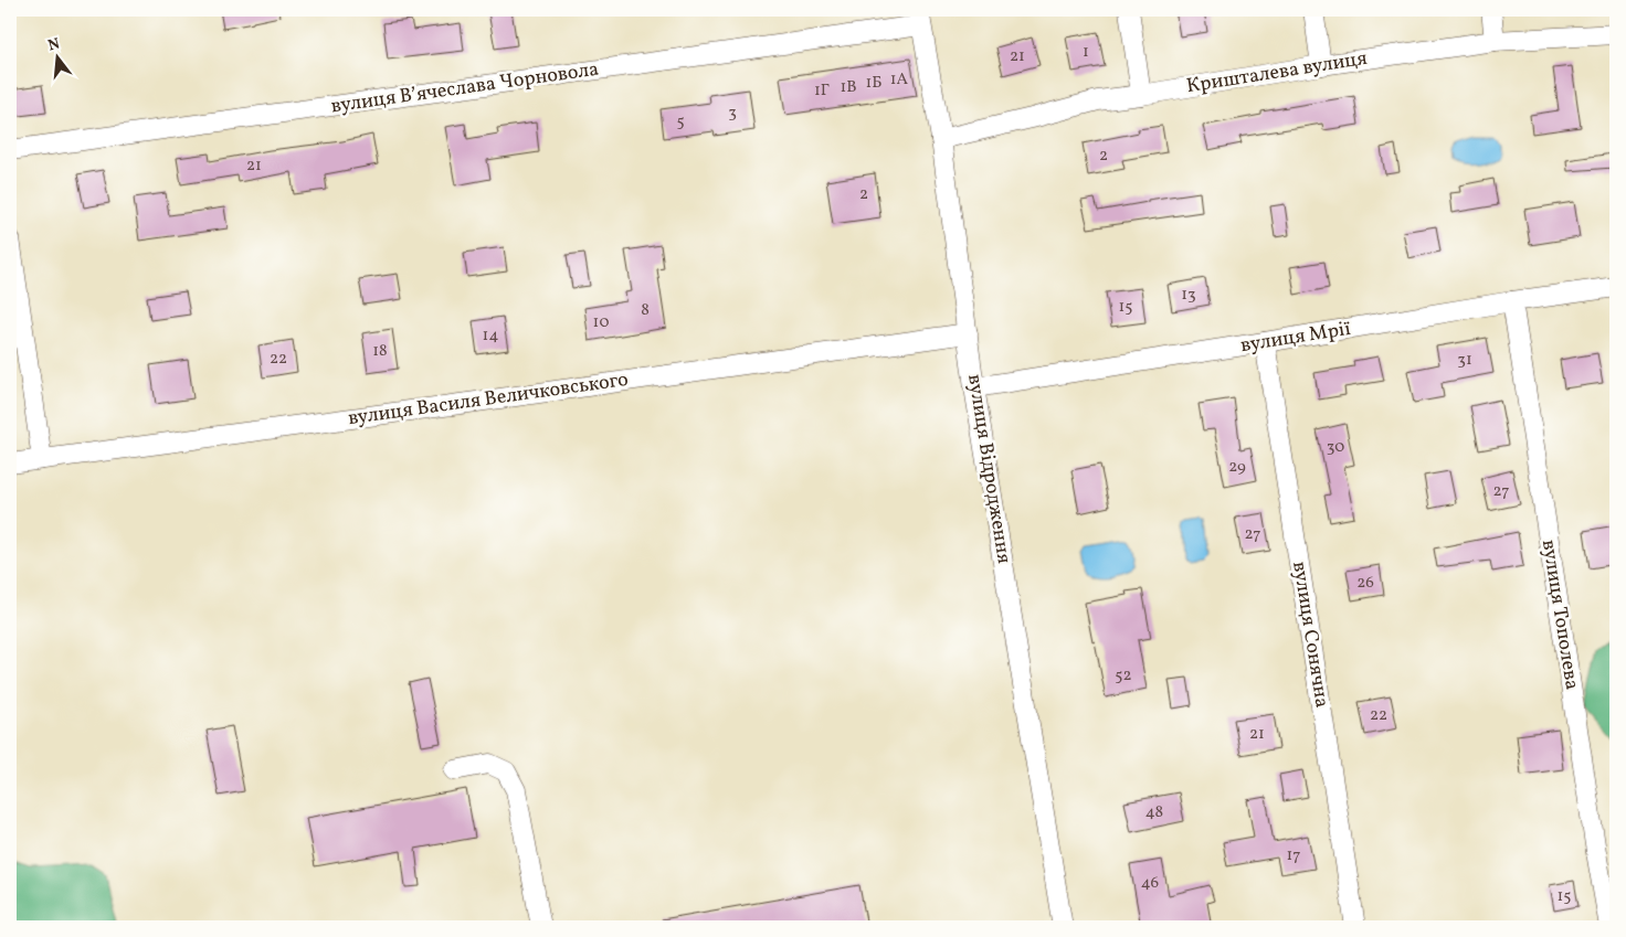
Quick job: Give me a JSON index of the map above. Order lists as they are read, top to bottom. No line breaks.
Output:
{"streets":{"street":["Кришталева вулиця","вулиця Вʼячеслава Чорновола","вулиця Мрії","вулиця Василя Величковського","вулиця Відродження","вулиця Тополева","вулиця Сонячна"]},"crossings":[["Кришталева вулиця","вулиця Відродження"],["вулиця Вʼячеслава Чорновола","вулиця Відродження"],["вулиця Мрії","вулиця Відродження"],["вулиця Мрії","вулиця Тополева"],["вулиця Мрії","вулиця Сонячна"],["вулиця Василя Величковського","вулиця Відродження"]],"house_numbers":["1","21","1А","1Б","1В","1Г","3","5","2","21","2","13","15","8","10","14","18","22","31","30","29","27","27","26","52","22","21","48","17","46","15"],"north":"top"}
